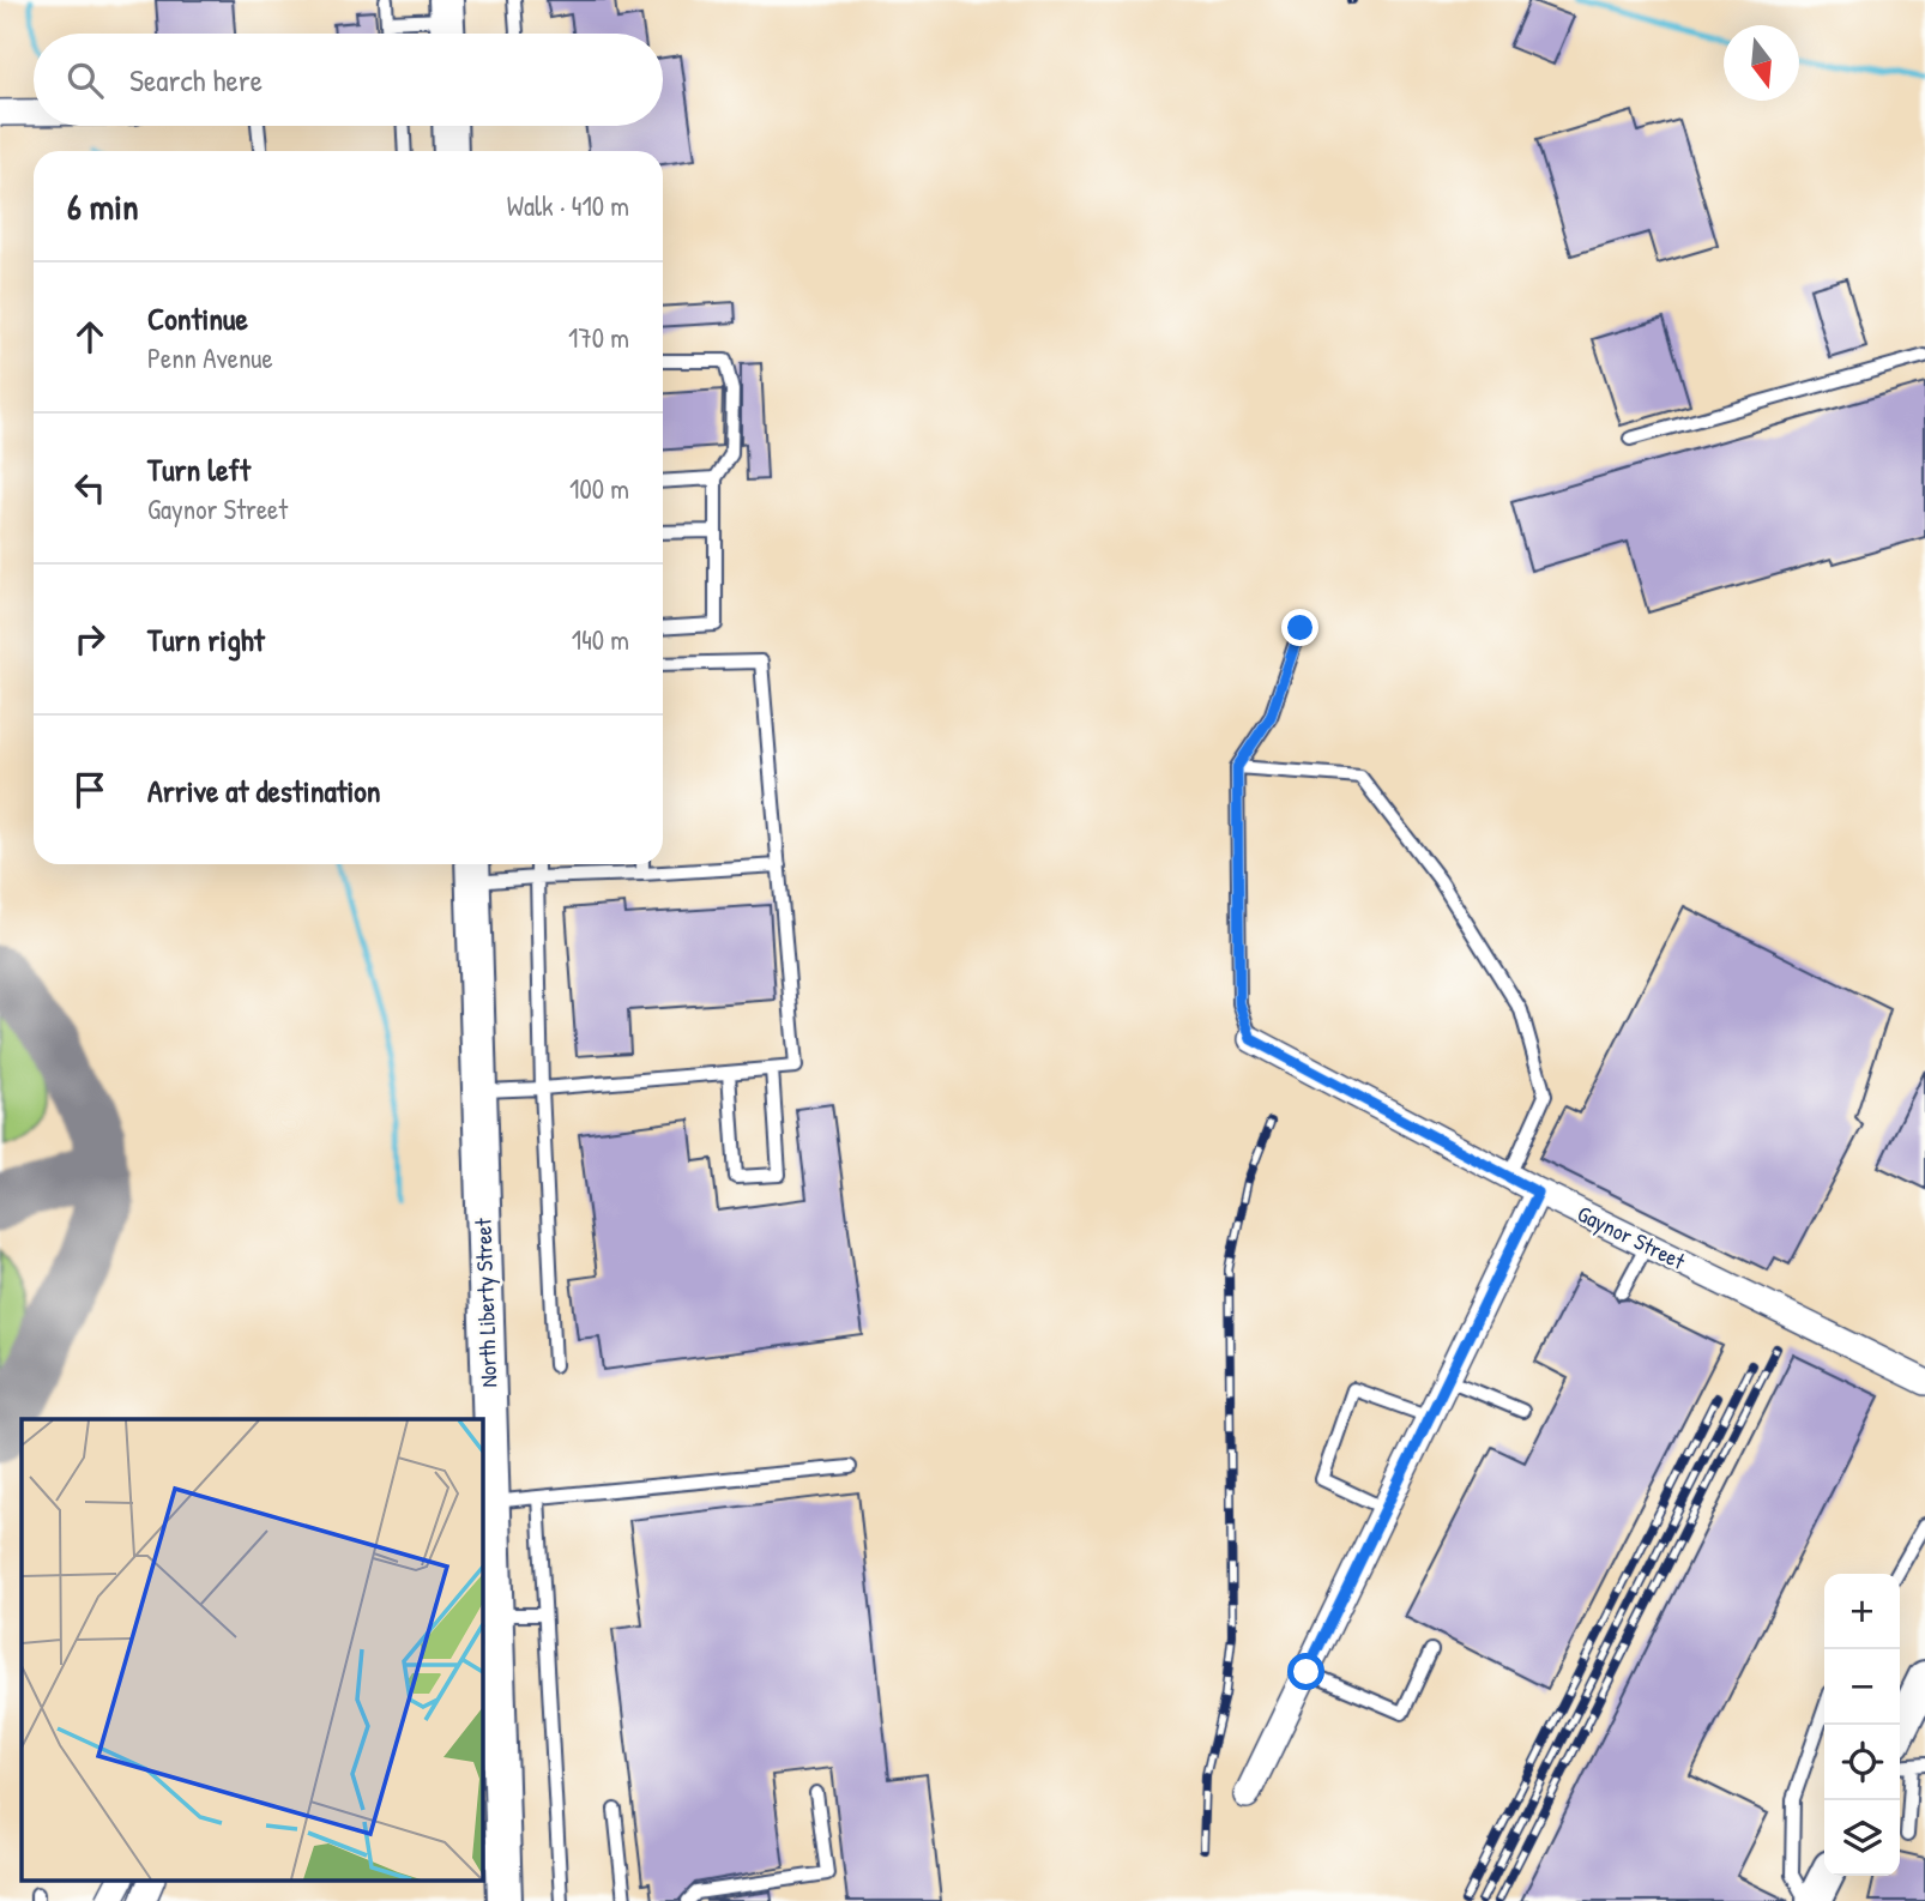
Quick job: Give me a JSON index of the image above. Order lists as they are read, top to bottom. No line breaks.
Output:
{"streets":{"main road":["North Liberty Street"],"street":["Gaynor Street"]},"north":"bottom","page":{"search":"Search here","heading":["6 min","Walk · 410 m"],"list":[["Continue","Penn Avenue","170 m"],["Turn left","Gaynor Street","100 m"],["Turn right","140 m"],"Arrive at destination"],"map_buttons":["+","−"]}}
